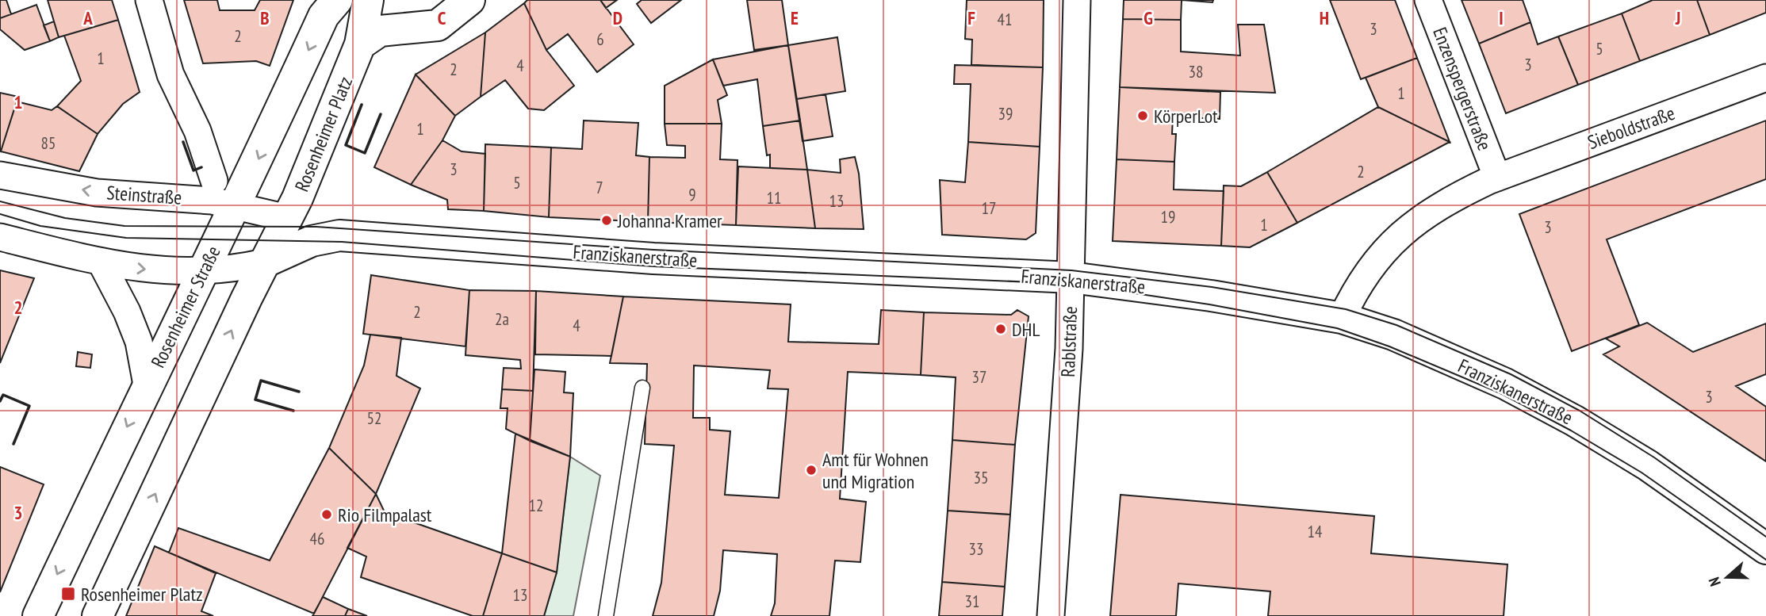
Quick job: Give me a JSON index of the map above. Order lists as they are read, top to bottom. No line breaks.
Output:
{"streets":{"main road":["Rosenheimer Platz","Franziskanerstraße","Rosenheimer Straße"],"street":["Enzenspergerstraße","Sieboldstraße","Steinstraße","Rablstraße"]},"crossings":[["Enzenspergerstraße","Sieboldstraße"],["Sieboldstraße","Franziskanerstraße"],["Rosenheimer Platz","Steinstraße"],["Rosenheimer Platz","Franziskanerstraße"],["Steinstraße","Franziskanerstraße"],["Steinstraße","Rosenheimer Straße"],["Franziskanerstraße","Rablstraße"]],"places":{"other":["KörperLot","Johanna Kramer","DHL","Amt für Wohnen und Migration","Rio Filmpalast"],"transit":["Rosenheimer Platz"]},"house_numbers":["41","3","2","6","5","1","3","4","2","38","1","39","1","85","3","2","5","7","9","11","13","17","19","1","3","2","2a","4","37","3","52","35","12","14","46","33","13","31"],"north":"left","grid":{"columns":["A","B","C","D","E","F","G","H","I","J"],"rows":["1","2","3"]}}
